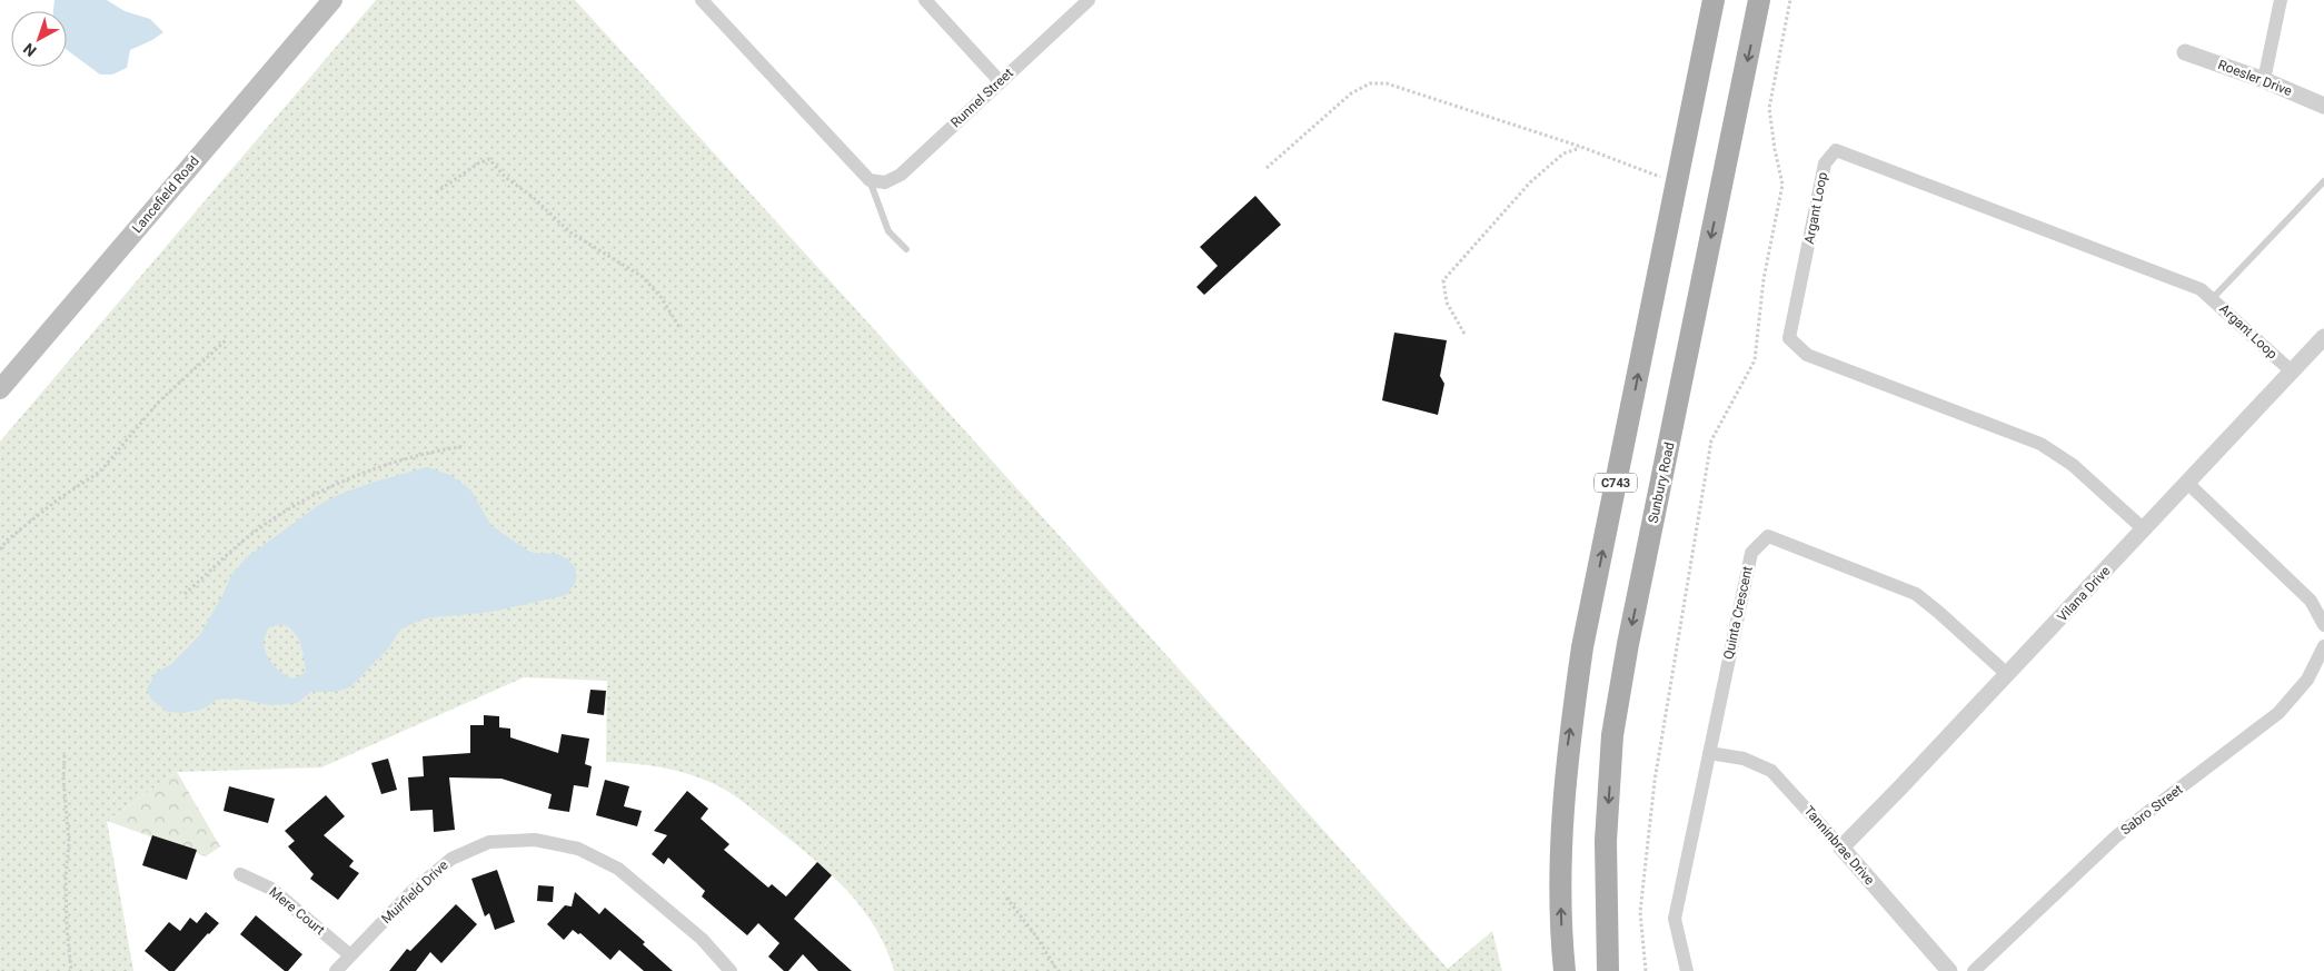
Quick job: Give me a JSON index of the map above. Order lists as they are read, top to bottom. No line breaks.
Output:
{"streets":{"main road":["Lancefield Road","C743","Sunbury Road"],"street":["Roesler Drive","Runnel Street","Argant Loop","Vilana Drive","Quinta Crescent","Sabro Street","Tanninbrae Drive","Muirfield Drive","Mere Court"]},"crossings":[["Argant Loop","Vilana Drive"],["Vilana Drive","Quinta Crescent"],["Vilana Drive","Tanninbrae Drive"],["Quinta Crescent","Tanninbrae Drive"],["Muirfield Drive","Mere Court"]],"north":"bottom left"}
